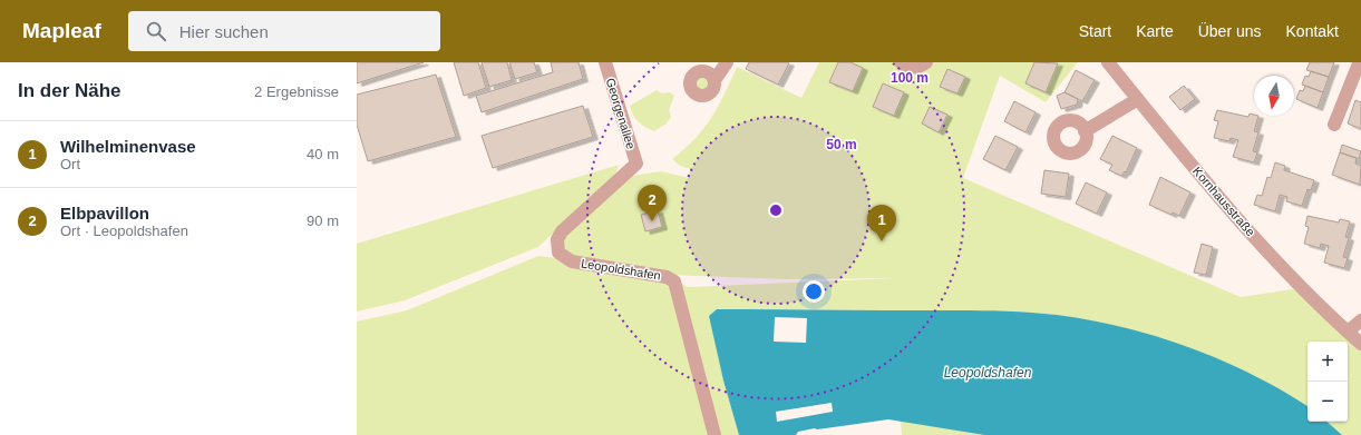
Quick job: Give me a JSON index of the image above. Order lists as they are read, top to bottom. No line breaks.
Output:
{"streets":{"street":["Georgenallee","Kornhausstraße","Leopoldshafen"]},"crossings":[["Georgenallee","Leopoldshafen"]],"water":["Leopoldshafen"],"north":"bottom","page":{"header":"Mapleaf","search":"Hier suchen","nav":["Start","Karte","Über uns","Kontakt"],"heading":["In der Nähe","2 Ergebnisse"],"list":[{"mark":"1","name":"Wilhelminenvase","note":"Ort","value":"40 m"},{"mark":"2","name":"Elbpavillon","note":"Ort · Leopoldshafen","value":"90 m"}],"pins":["2","1"],"map_buttons":["+","−"]},"rings":["100 m","50 m"]}
